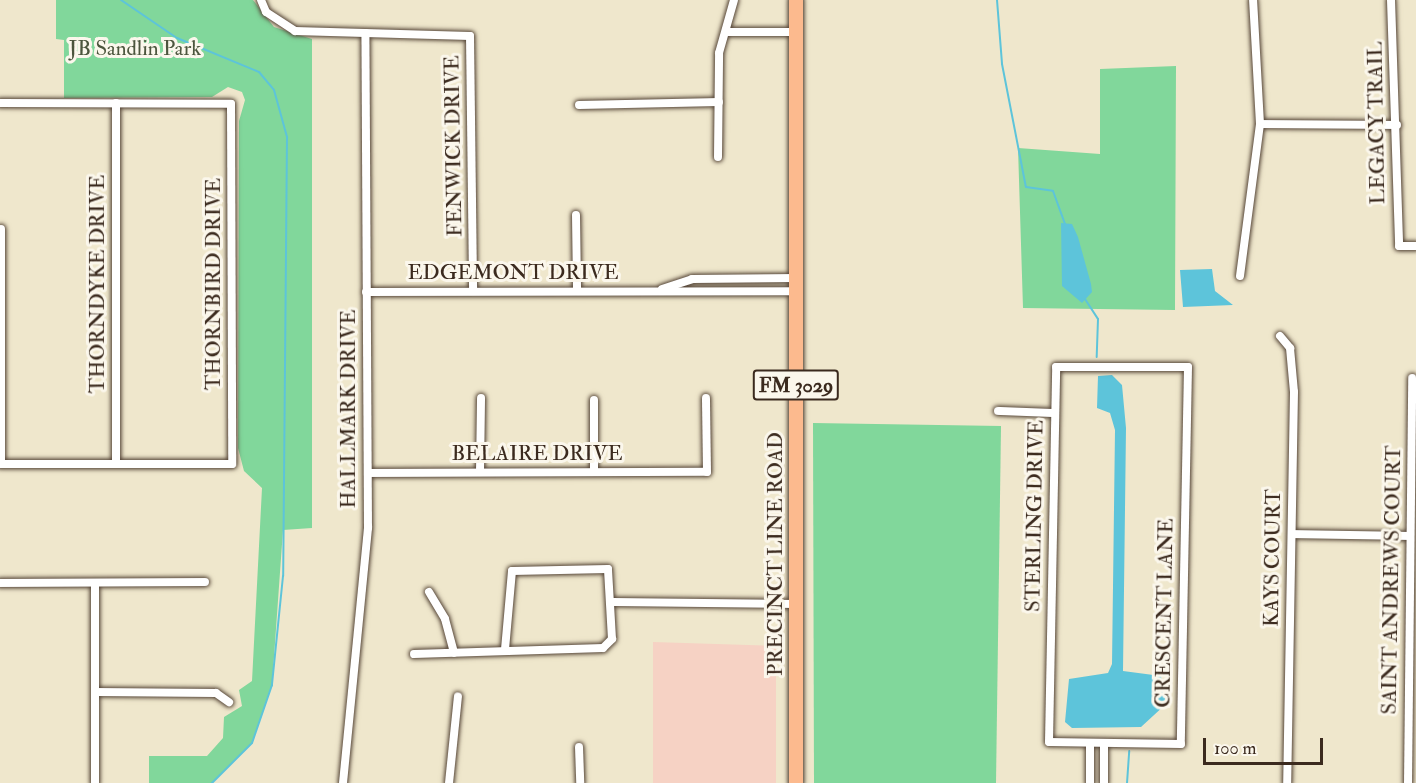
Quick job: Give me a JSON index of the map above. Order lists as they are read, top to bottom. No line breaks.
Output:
{"streets":{"main road":["FM 3029","PRECINCT LINE ROAD"],"street":["LEGACY TRAIL","FENWICK DRIVE","EDGEMONT DRIVE","THORNDYKE DRIVE","THORNBIRD DRIVE","HALLMARK DRIVE","BELAIRE DRIVE","STERLING DRIVE","KAYS COURT","SAINT ANDREWS COURT","CRESCENT LANE"]},"crossings":[["FENWICK DRIVE","EDGEMONT DRIVE"],["FENWICK DRIVE","HALLMARK DRIVE"],["EDGEMONT DRIVE","HALLMARK DRIVE"],["EDGEMONT DRIVE","PRECINCT LINE ROAD"],["THORNDYKE DRIVE","THORNBIRD DRIVE"],["HALLMARK DRIVE","BELAIRE DRIVE"],["STERLING DRIVE","CRESCENT LANE"]],"parks":["JB Sandlin Park"],"scale_bar":"100 m"}
